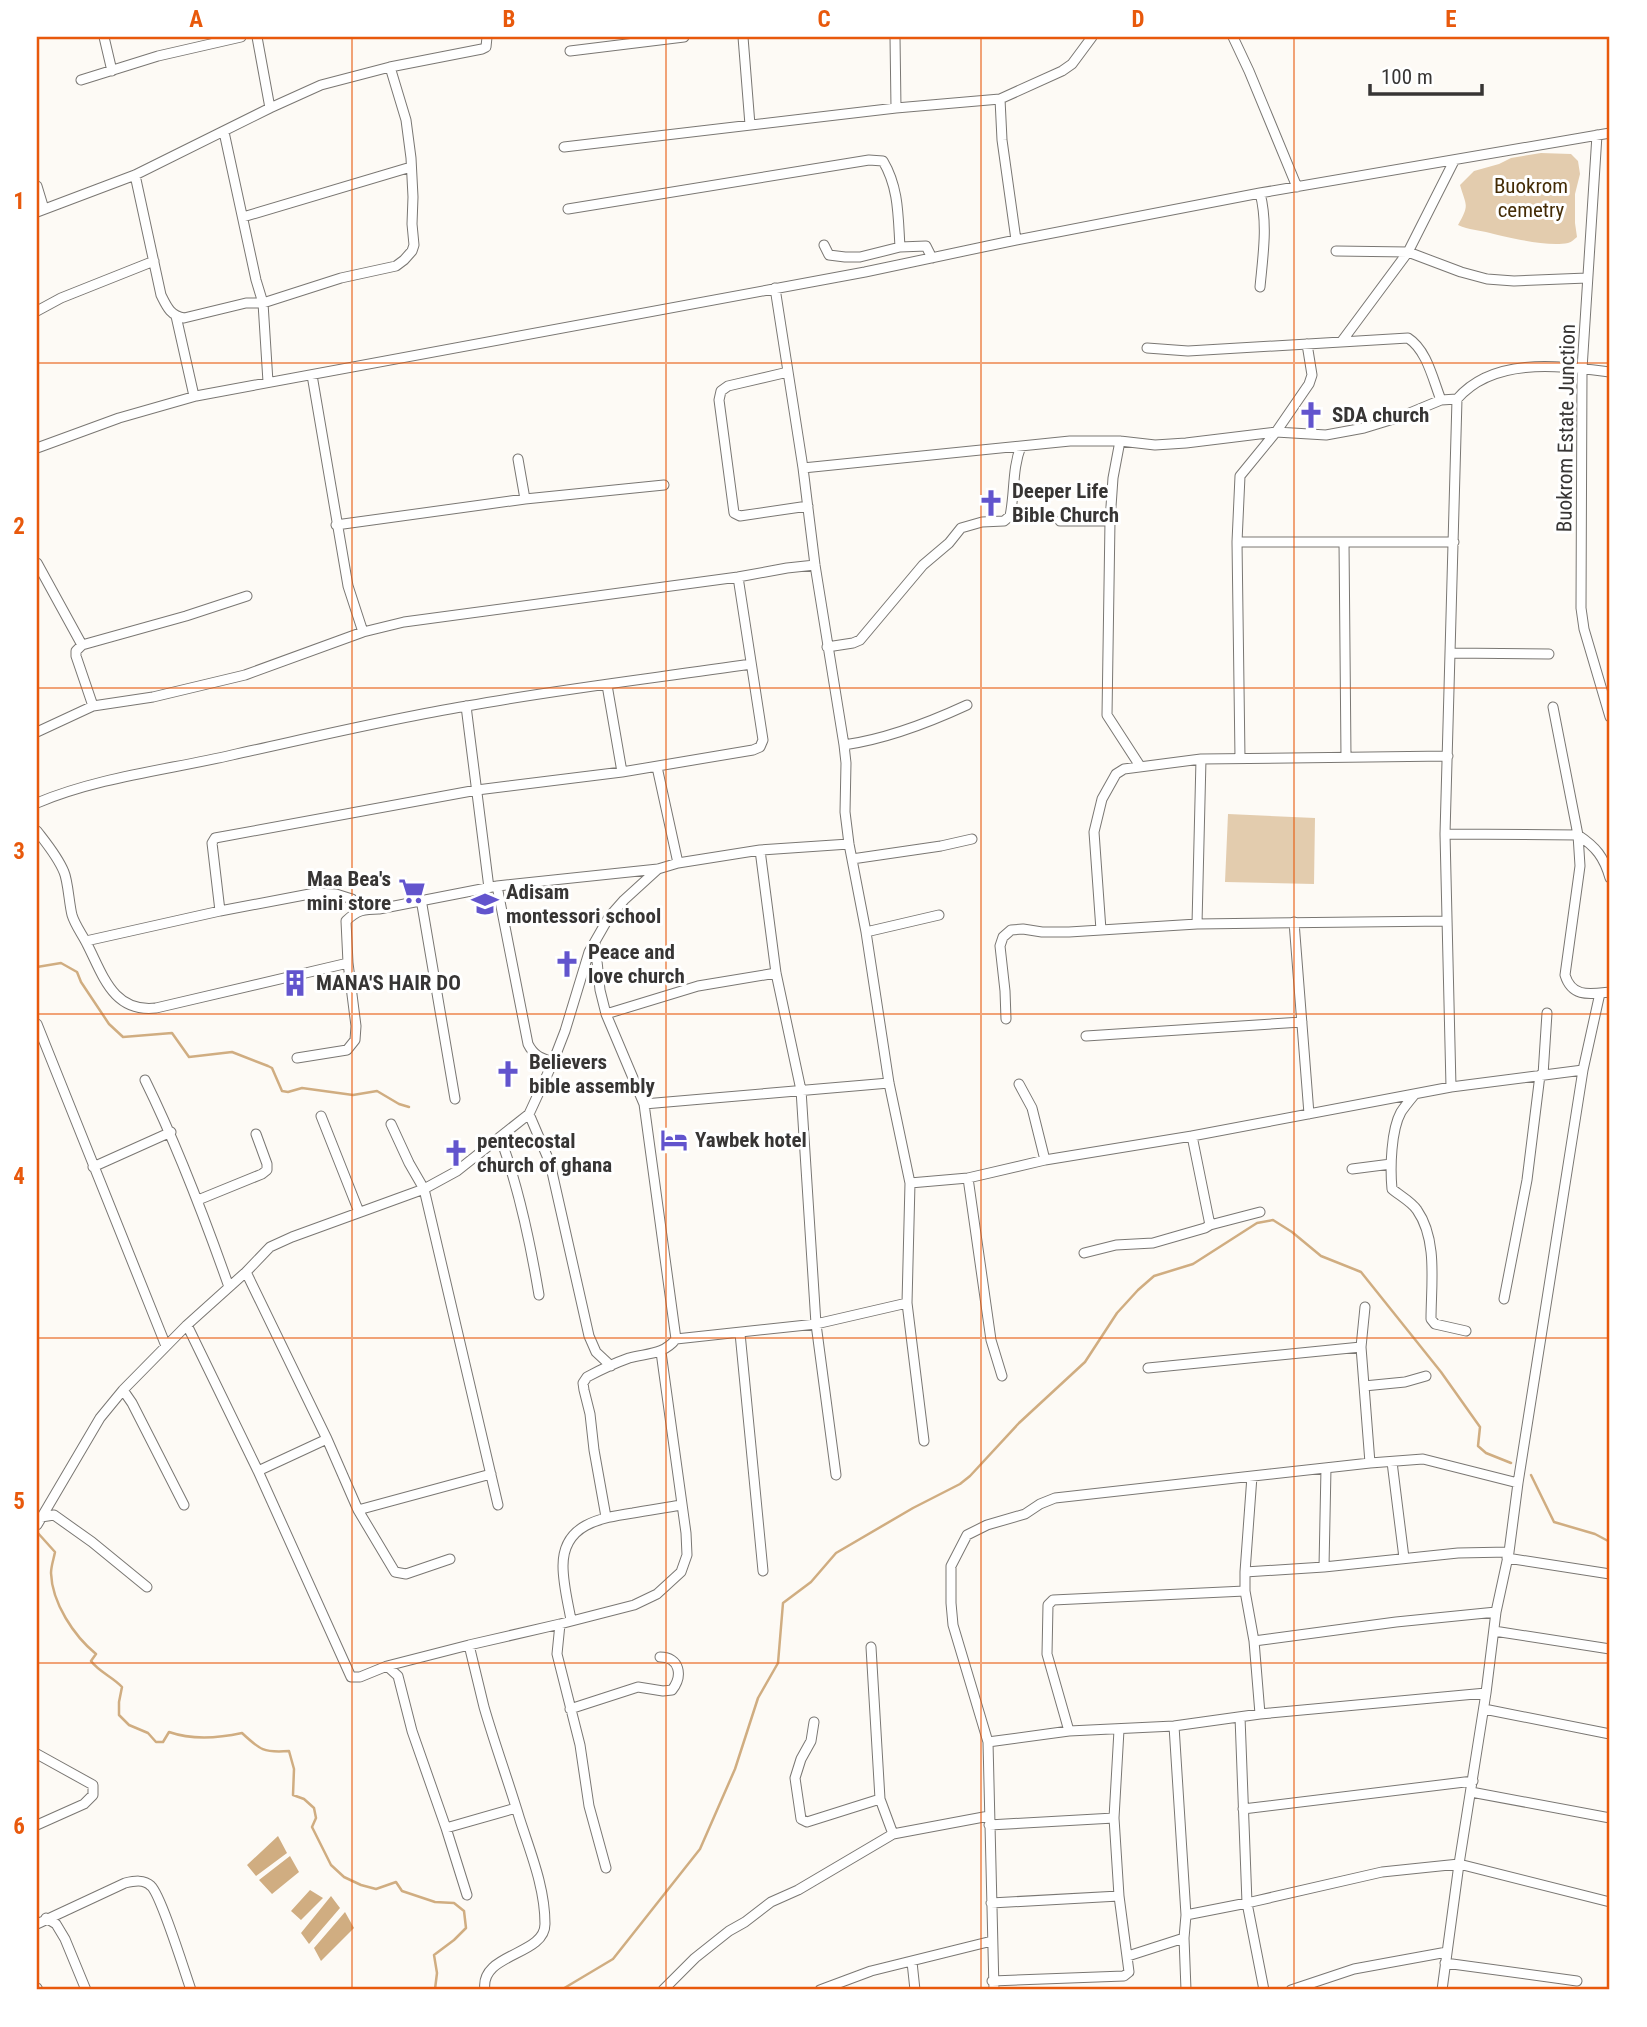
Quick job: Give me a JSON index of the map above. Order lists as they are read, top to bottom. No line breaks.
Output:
{"streets":{"street":["Buokrom Estate Junction"]},"parks":["Buokrom cemetry"],"places":{"church":["SDA church","Deeper Life Bible Church","Peace and love church","Believers bible assembly","pentecostal church of ghana"],"supermarket":["Maa Bea's mini store"],"school or university":["Adisam montessori school"],"building":["MANA'S HAIR DO"],"hotel":["Yawbek hotel"]},"scale_bar":"100 m","grid":{"columns":["A","B","C","D","E"],"rows":["1","2","3","4","5","6"]}}
